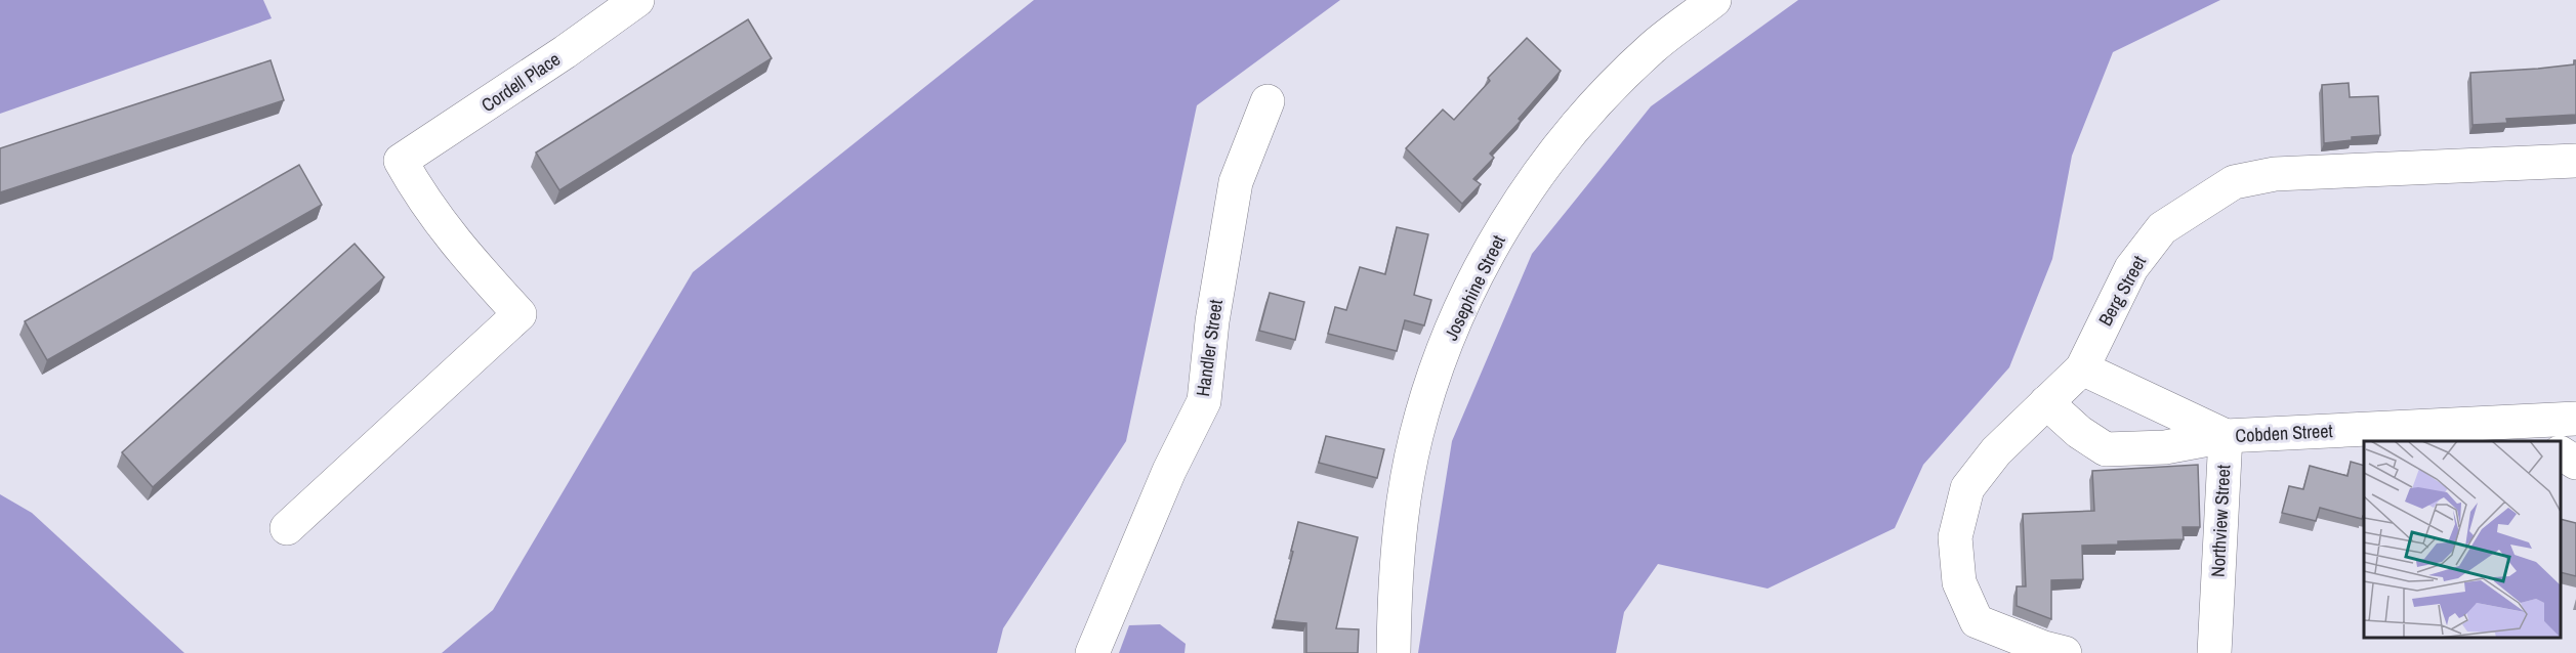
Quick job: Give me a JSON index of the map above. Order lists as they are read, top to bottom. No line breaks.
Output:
{"streets":{"street":["Cordell Place","Josephine Street","Berg Street","Handler Street","Cobden Street","Northview Street"]},"crossings":[["Berg Street","Cobden Street"],["Cobden Street","Northview Street"]]}
